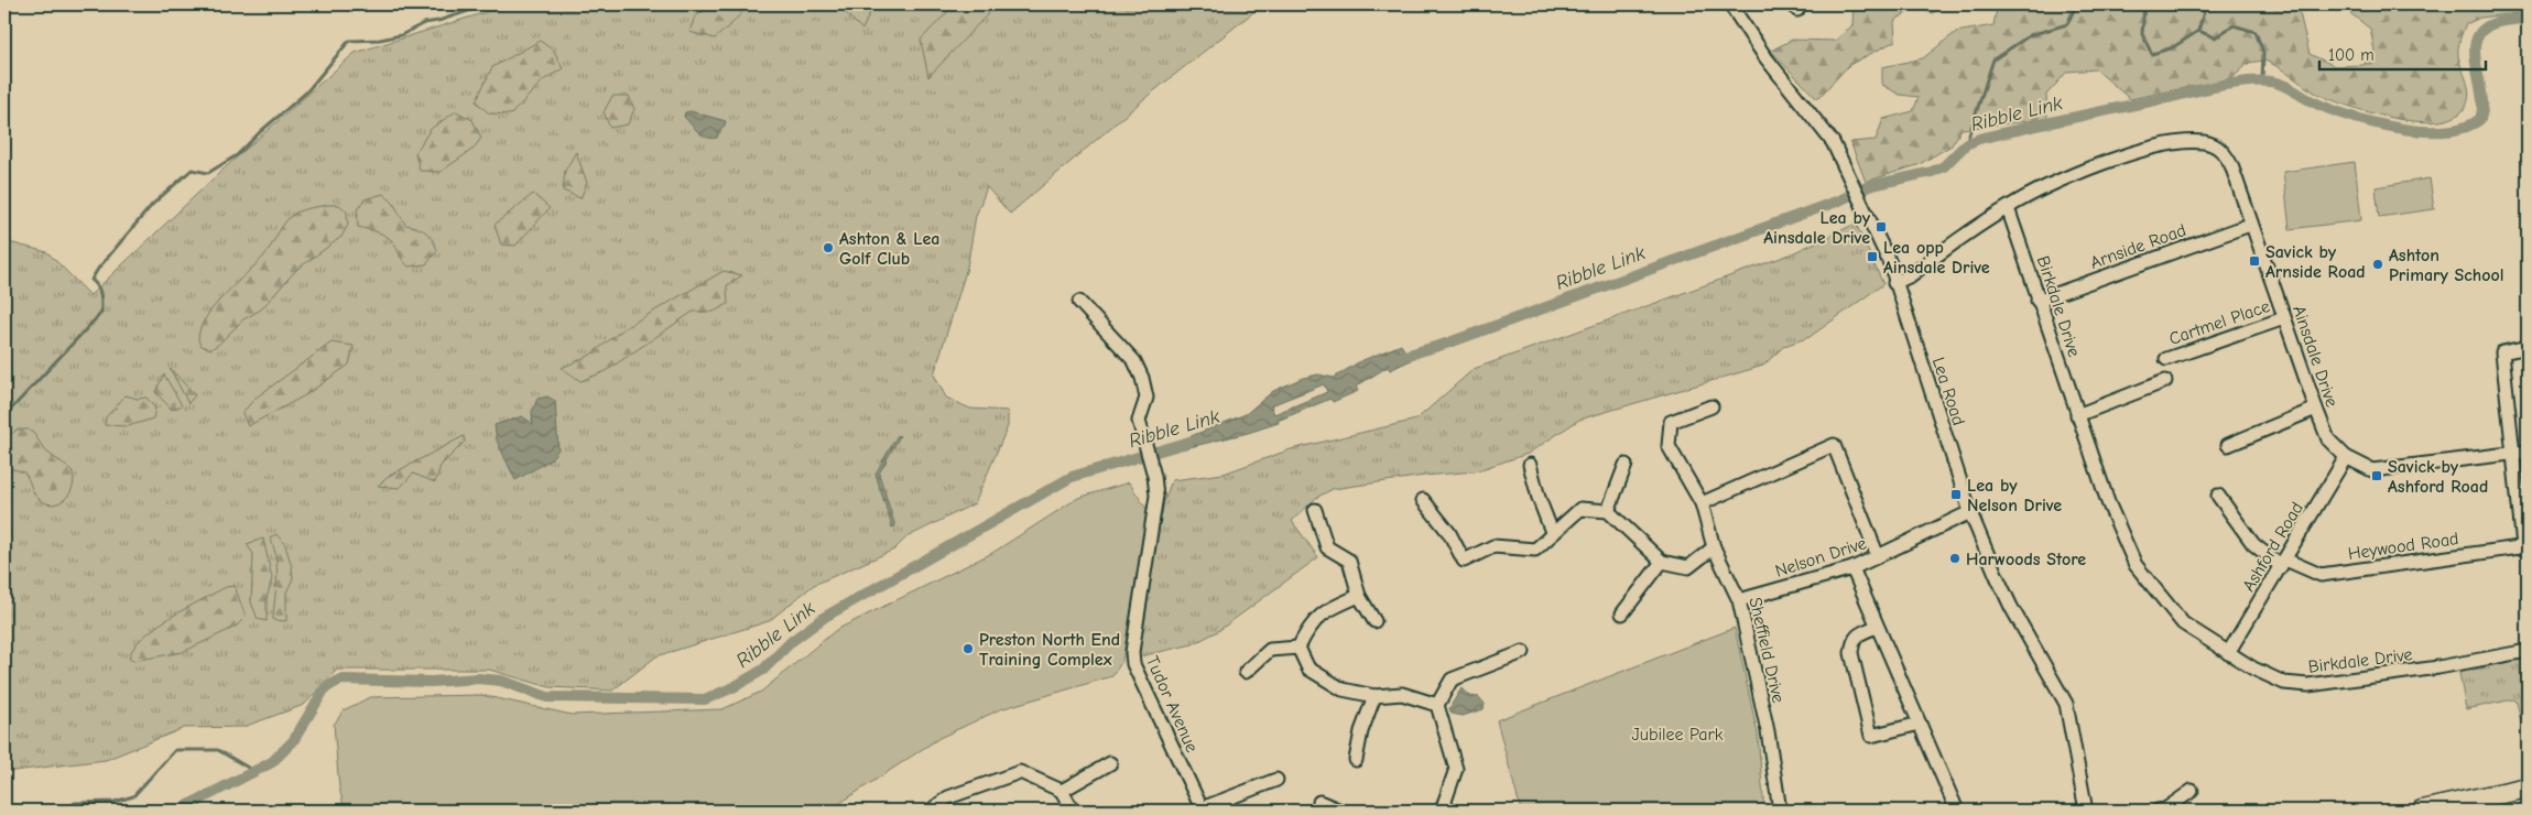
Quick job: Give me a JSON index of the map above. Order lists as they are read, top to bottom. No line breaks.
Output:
{"streets":{"street":["Arnside Road","Birkdale Drive","Cartmel Place","Ainsdale Drive","Lea Road","Heywood Road","Ashford Road","Nelson Drive","Sheffield Drive","Tudor Avenue"]},"crossings":[["Arnside Road","Birkdale Drive"],["Arnside Road","Ainsdale Drive"],["Birkdale Drive","Ainsdale Drive"],["Birkdale Drive","Ashford Road"],["Cartmel Place","Ainsdale Drive"],["Ainsdale Drive","Lea Road"],["Ainsdale Drive","Ashford Road"],["Lea Road","Nelson Drive"],["Heywood Road","Ashford Road"],["Nelson Drive","Sheffield Drive"]],"water":["Ribble Link"],"parks":["Jubilee Park"],"places":{"transit":["Lea by Ainsdale Drive","Lea opp Ainsdale Drive","Savick by Arnside Road","Savick by Ashford Road","Lea by Nelson Drive"],"other":["Ashton & Lea Golf Club","Ashton Primary School","Harwoods Store","Preston North End Training Complex"]},"scale_bar":"100 m"}
